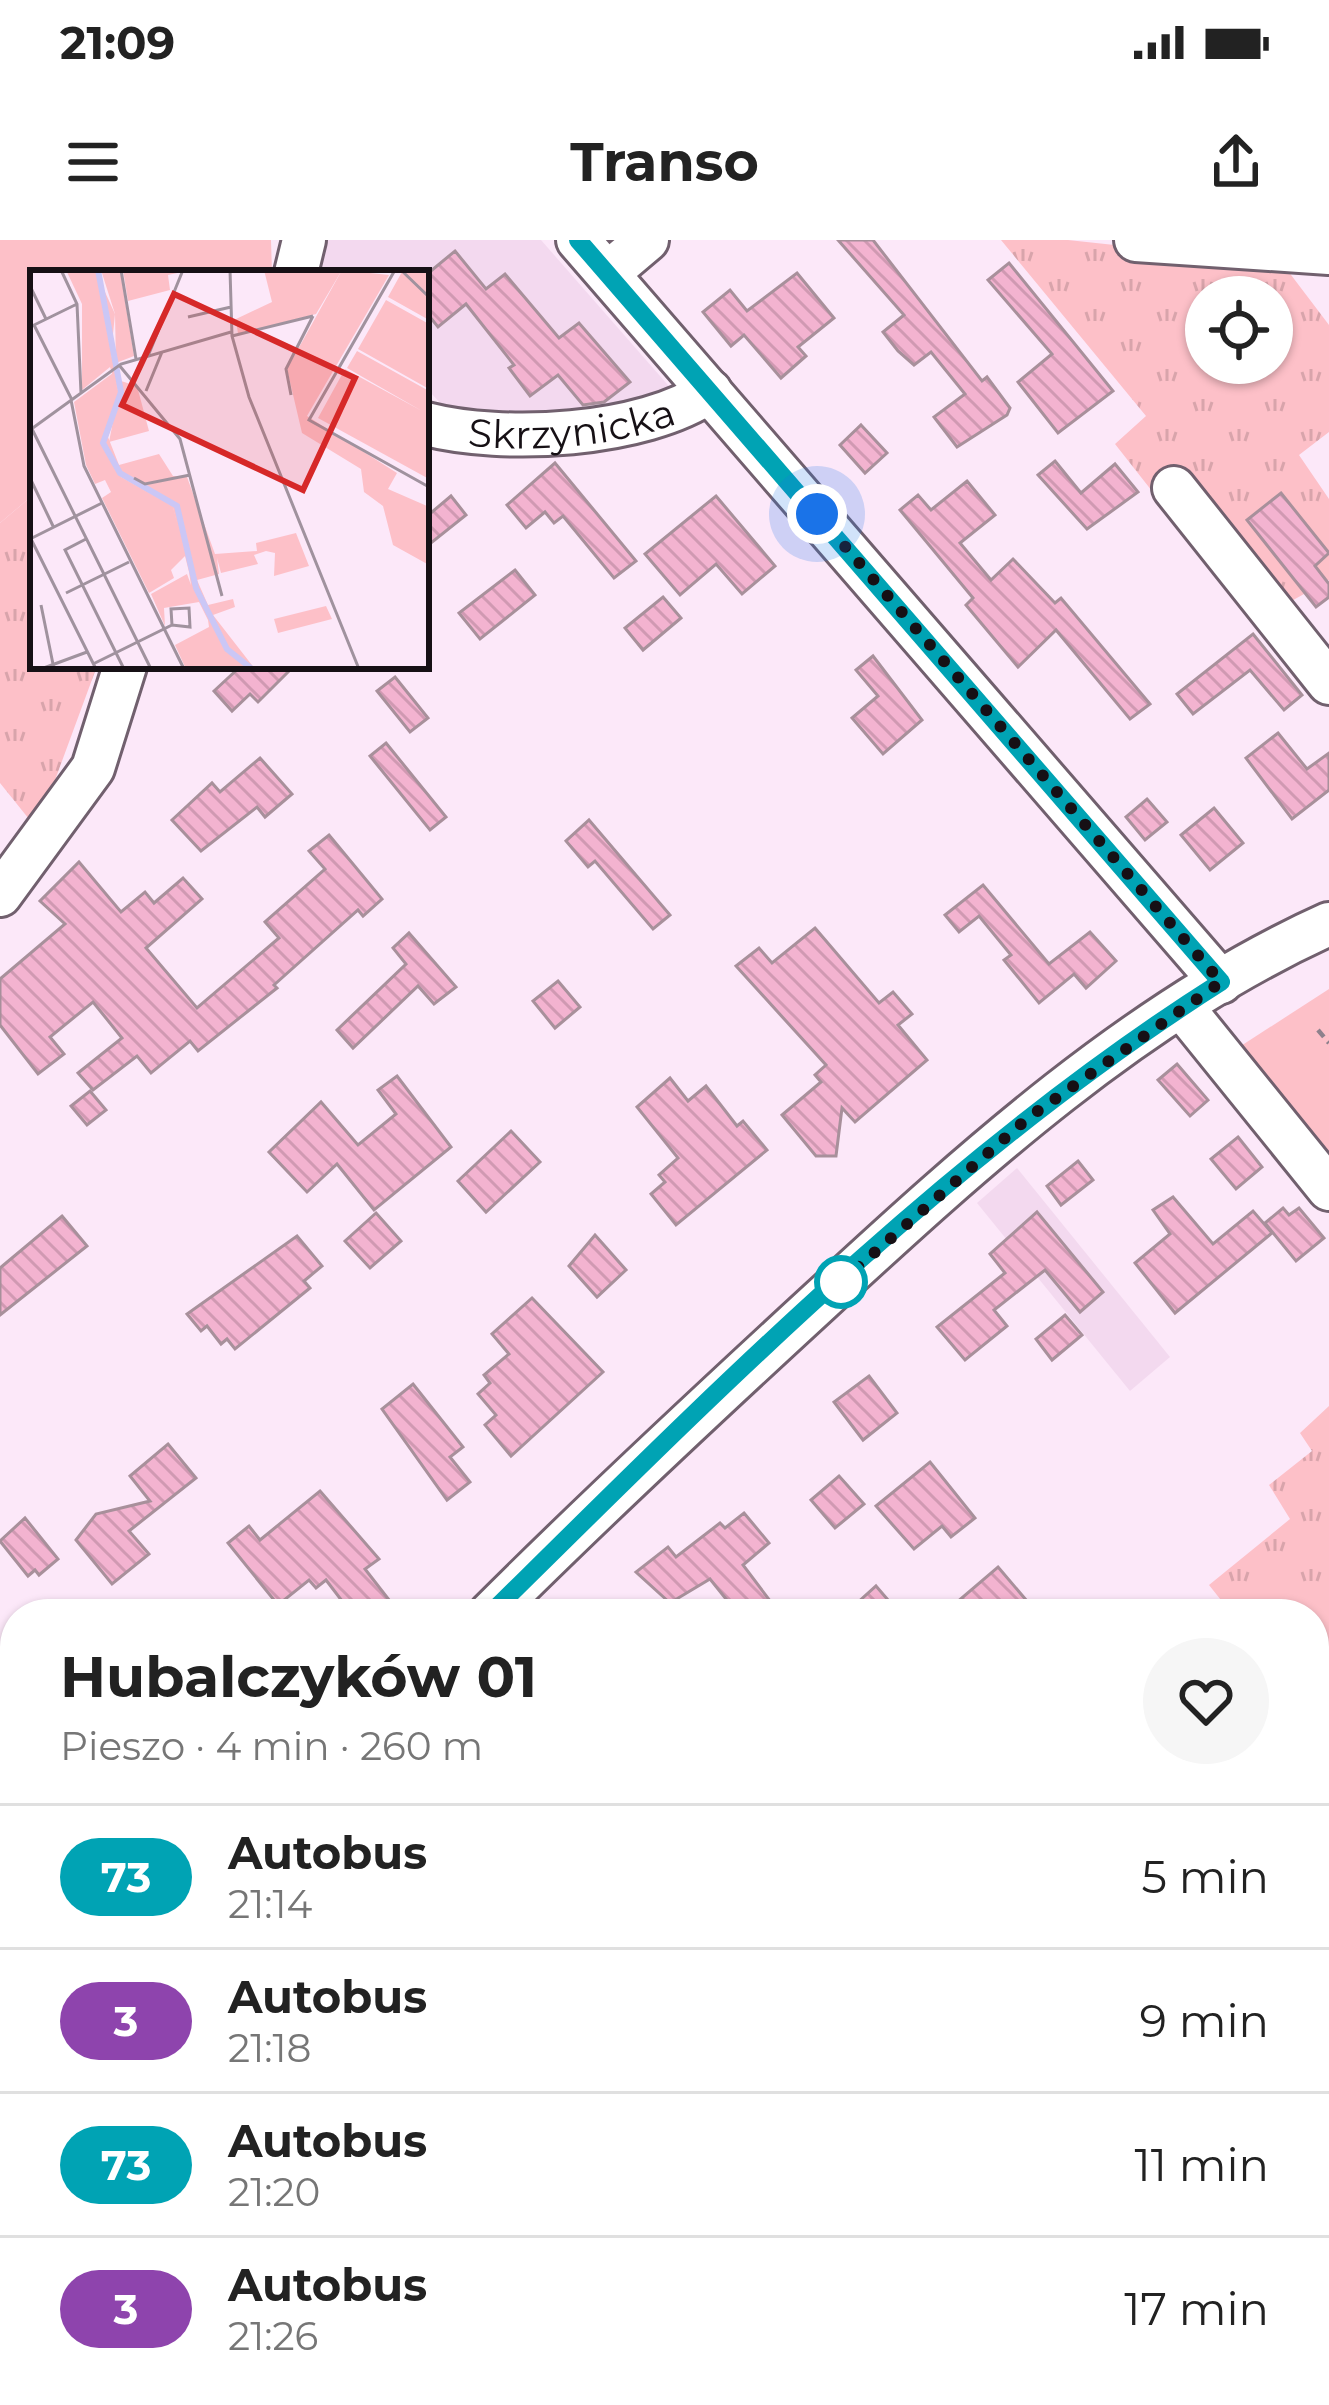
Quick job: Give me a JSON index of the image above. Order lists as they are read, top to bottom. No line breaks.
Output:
{"streets":{"street":["Skrzynicka"]},"lines":["bus line 73"],"page":{"status":"21:09","header":"Transo","heading":["Hubalczyków 01","Pieszo · 4 min · 260 m"],"list":[{"mark":"73","name":"Autobus","note":"21:14","value":"5 min"},{"mark":"3","name":"Autobus","note":"21:18","value":"9 min"},{"mark":"73","name":"Autobus","note":"21:20","value":"11 min"},{"mark":"3","name":"Autobus","note":"21:26","value":"17 min"}]}}
